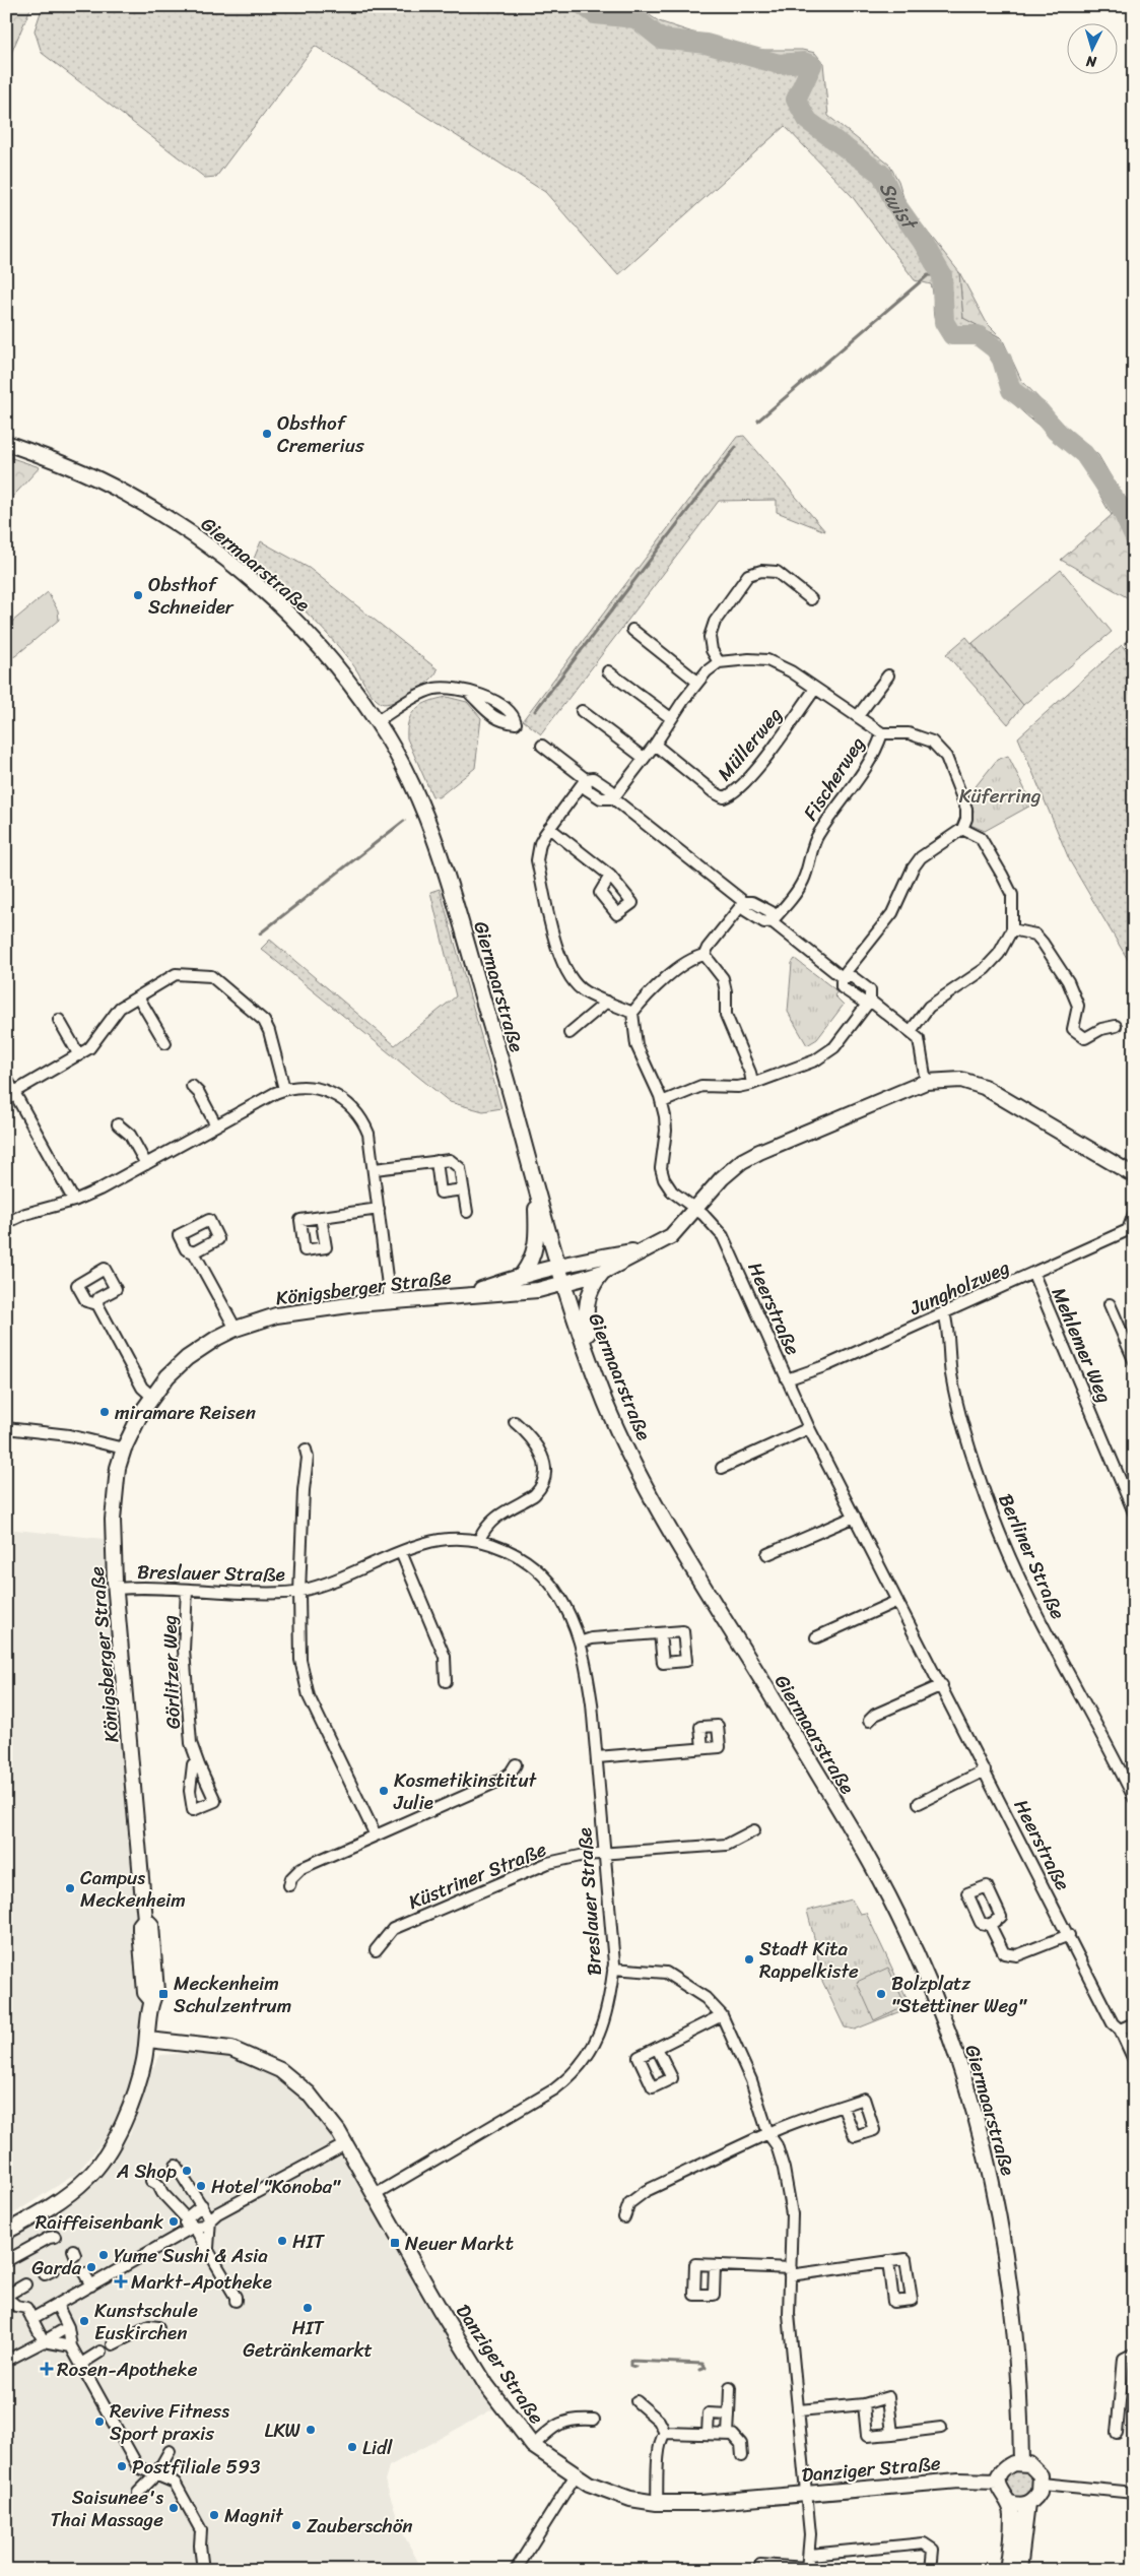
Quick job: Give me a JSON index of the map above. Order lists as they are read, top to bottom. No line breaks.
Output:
{"streets":{"street":["Giermaarstraße","Müllerweg","Fischerweg","Königsberger Straße","Jungholzweg","Heerstraße","Mehlemer Weg","Berliner Straße","Breslauer Straße","Görlitzer Weg","Küstriner Straße","Danziger Straße"]},"crossings":[["Giermaarstraße","Königsberger Straße"],["Giermaarstraße","Danziger Straße"],["Königsberger Straße","Breslauer Straße"],["Königsberger Straße","Danziger Straße"],["Jungholzweg","Heerstraße"],["Jungholzweg","Mehlemer Weg"],["Jungholzweg","Berliner Straße"],["Breslauer Straße","Görlitzer Weg"],["Breslauer Straße","Küstriner Straße"],["Breslauer Straße","Danziger Straße"]],"water":["Swist"],"parks":["Küferring"],"places":{"other":["Obsthof Cremerius","Obsthof Schneider","miramare Reisen","Kosmetikinstitut Julie","Campus Meckenheim","Stadt Kita Rappelkiste","Bolzplatz \"Stettiner Weg\"","A Shop","Hotel \"Konoba\"","Raiffeisenbank","HIT","Yume Sushi & Asia","Garda","HIT Getränkemarkt","Kunstschule Euskirchen","Revive Fitness Sport praxis","LKW","Lidl","Postfiliale 593","Saisunee's Thai Massage","Magnit","Zauberschön"],"transit":["Meckenheim Schulzentrum","Neuer Markt"],"health":["Markt-Apotheke","Rosen-Apotheke"]},"north":"bottom"}
